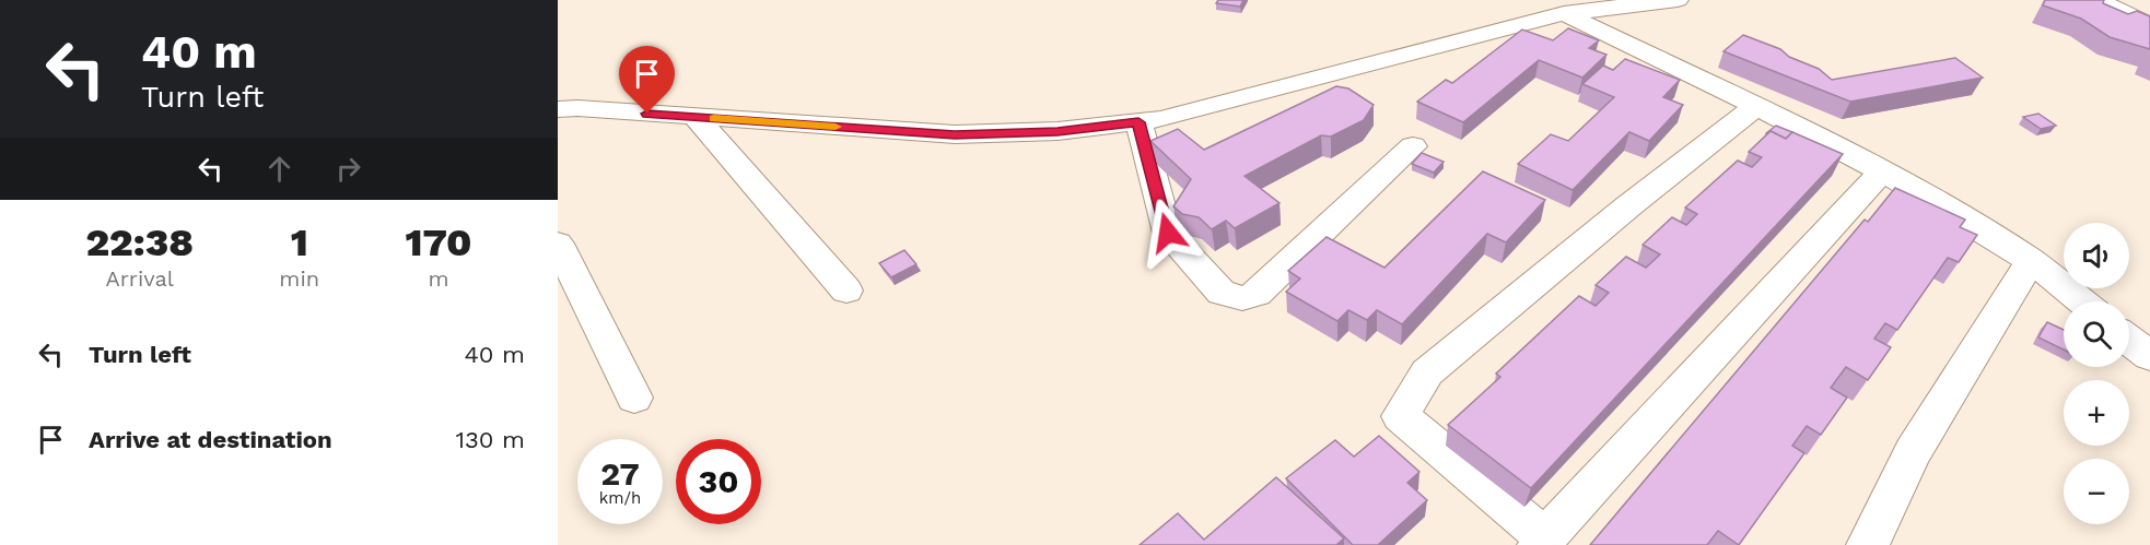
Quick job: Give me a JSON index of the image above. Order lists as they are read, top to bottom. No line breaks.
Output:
{"page":{"turn":["40 m","Turn left"],"eta":["22:38","Arrival","1","min","170","m"],"map_buttons":["+","−"],"list":[{"name":"Turn left","value":"40 m"},{"name":"Arrive at destination","value":"130 m"}],"speed":"27 km/h","limit":"30"}}
